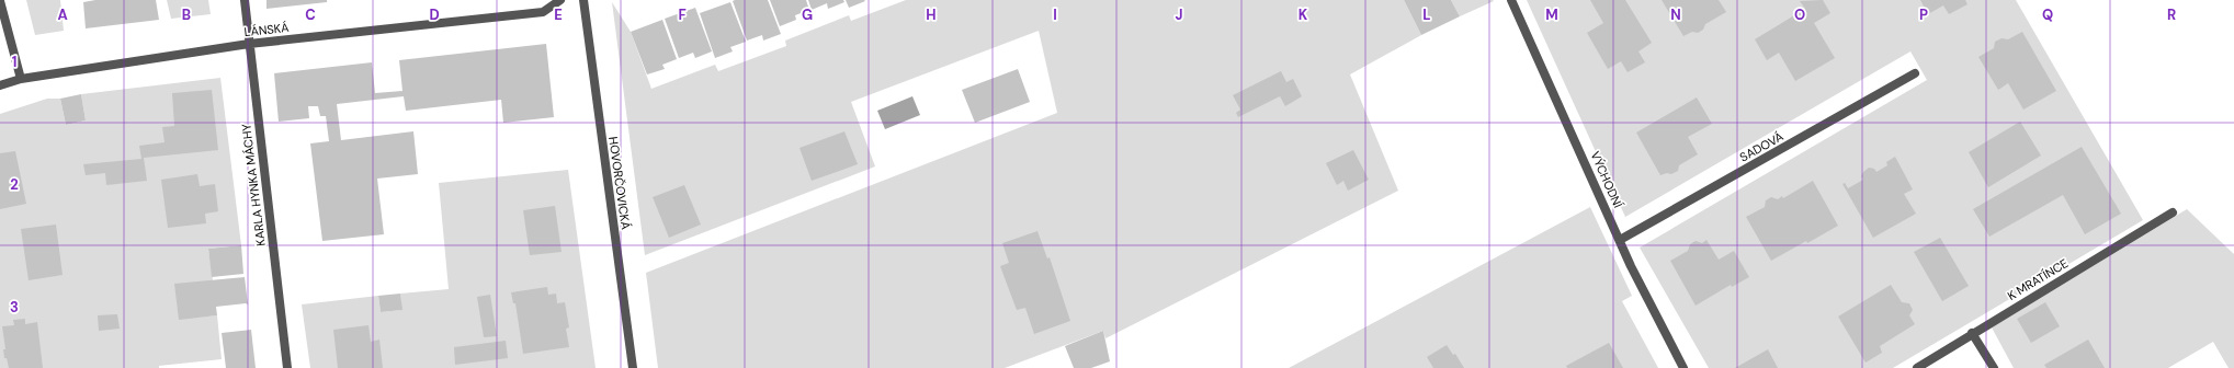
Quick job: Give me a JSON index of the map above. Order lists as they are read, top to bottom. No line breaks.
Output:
{"streets":{"street":["LÁNSKÁ","SADOVÁ","VÝCHODNÍ","HOVORČOVICKÁ","KARLA HYNKA MÁCHY","K MRATÍNCE"]},"crossings":[["LÁNSKÁ","KARLA HYNKA MÁCHY"],["SADOVÁ","VÝCHODNÍ"]],"grid":{"columns":["A","B","C","D","E","F","G","H","I","J","K","L","M","N","O","P","Q","R"],"rows":["1","2","3"]}}
